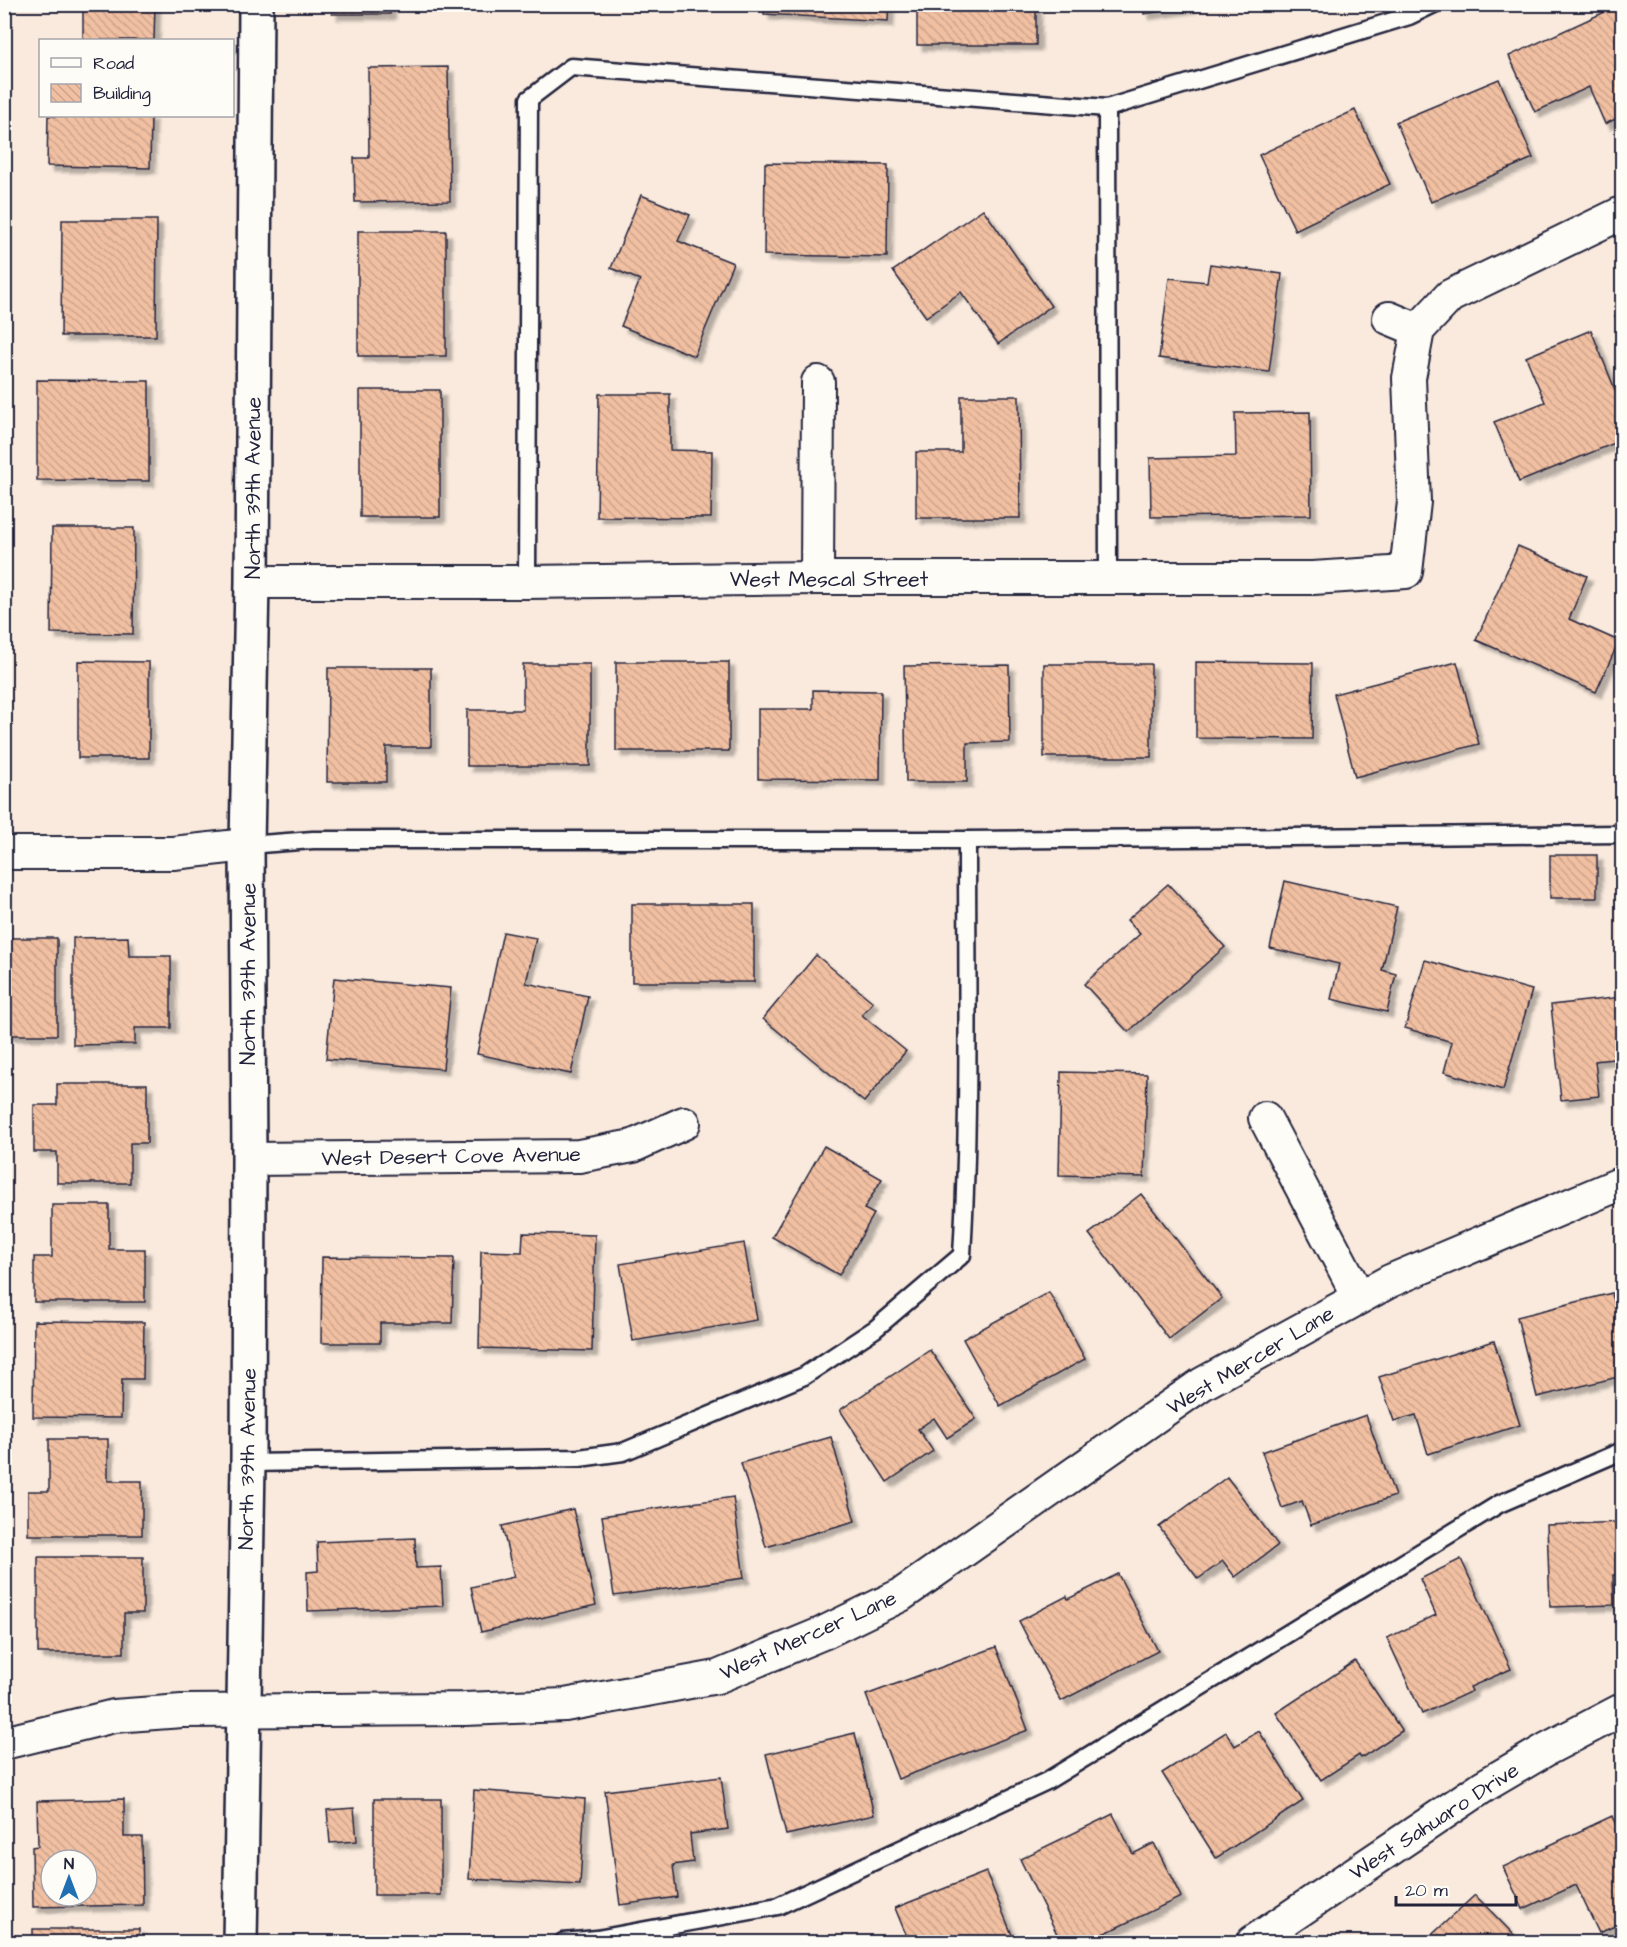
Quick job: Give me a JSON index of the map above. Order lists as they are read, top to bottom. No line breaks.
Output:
{"streets":{"street":["North 39th Avenue","West Mescal Street","West Desert Cove Avenue","West Mercer Lane","West Sahuaro Drive"]},"crossings":[["North 39th Avenue","West Mescal Street"],["North 39th Avenue","West Desert Cove Avenue"],["North 39th Avenue","West Mercer Lane"]],"legend":["Road","Building"],"scale_bar":"20 m","north":"top"}
